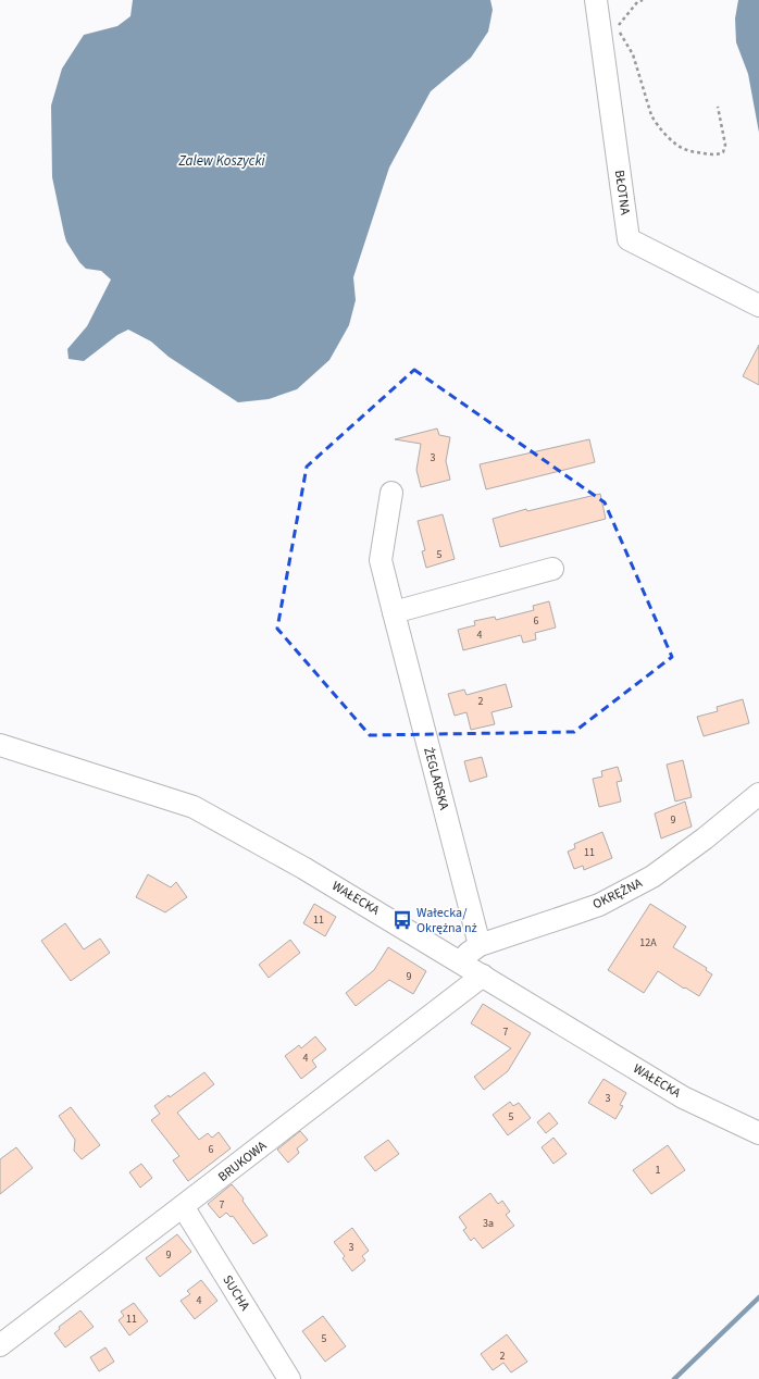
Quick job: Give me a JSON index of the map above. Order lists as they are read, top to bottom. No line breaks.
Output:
{"streets":{"street":["BŁOTNA","ŻEGLARSKA","OKRĘŻNA","WAŁECKA","BRUKOWA","SUCHA"]},"crossings":[["ŻEGLARSKA","OKRĘŻNA"],["OKRĘŻNA","WAŁECKA"],["WAŁECKA","BRUKOWA"],["BRUKOWA","SUCHA"]],"water":["Zalew Koszycki"],"places":{"bus stop":["Wałecka/ Okrężna nż"]},"house_numbers":["3","5","6","4","2","9","11","11","12A","9","7","4","3","5","6","1","7","3a","3","9","4","11","5","2"]}
